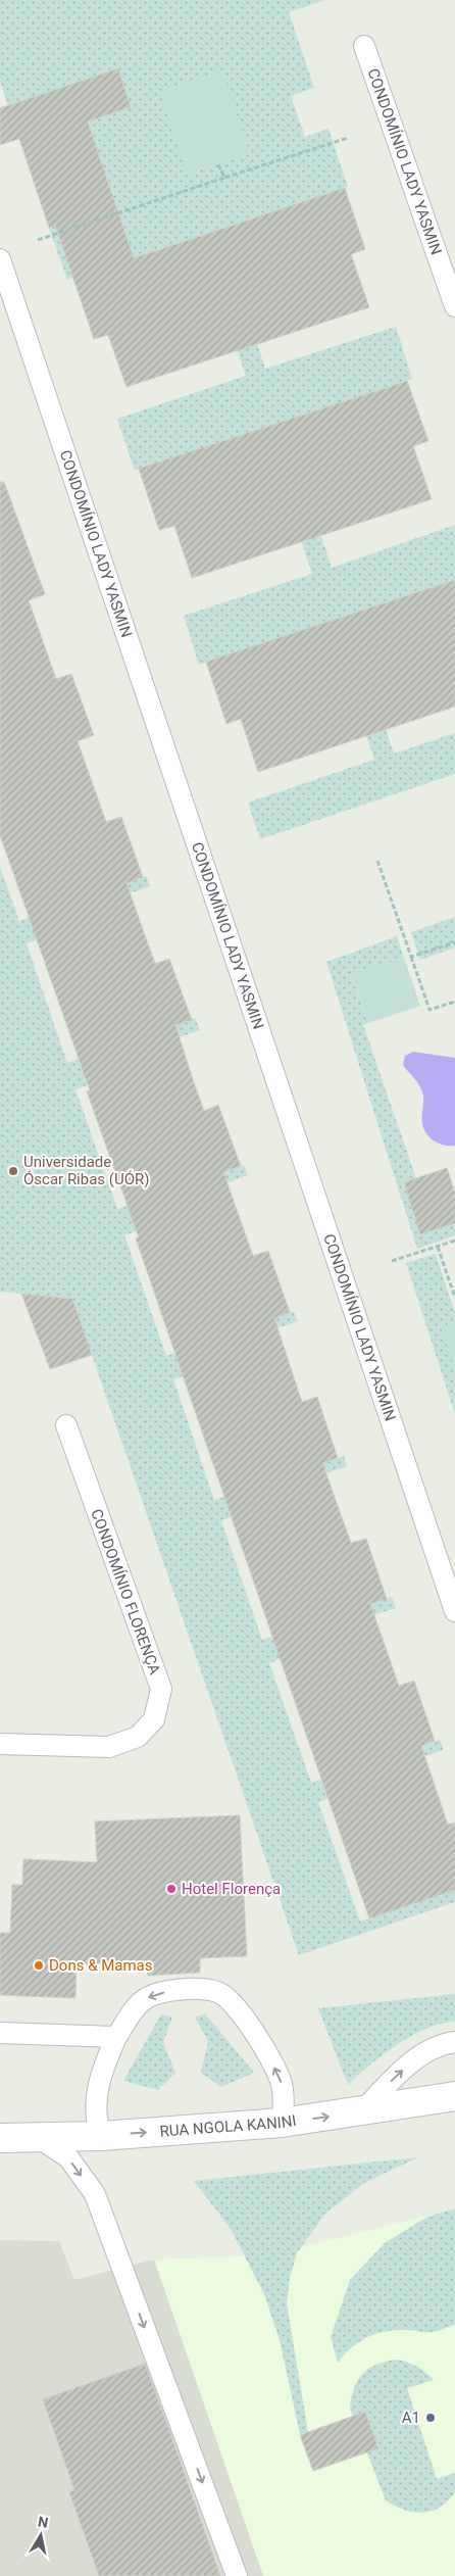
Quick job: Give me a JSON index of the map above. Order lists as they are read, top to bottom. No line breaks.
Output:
{"streets":{"main road":["RUA NGOLA KANINI"],"lane":["CONDOMÍNIO LADY YASMIN","CONDOMÍNIO FLORENÇA"]},"one_way":["RUA NGOLA KANINI"],"places":["Universidade Óscar Ribas (UÓR)","Hotel Florença","Dons & Mamas","A1"],"north":"top"}
